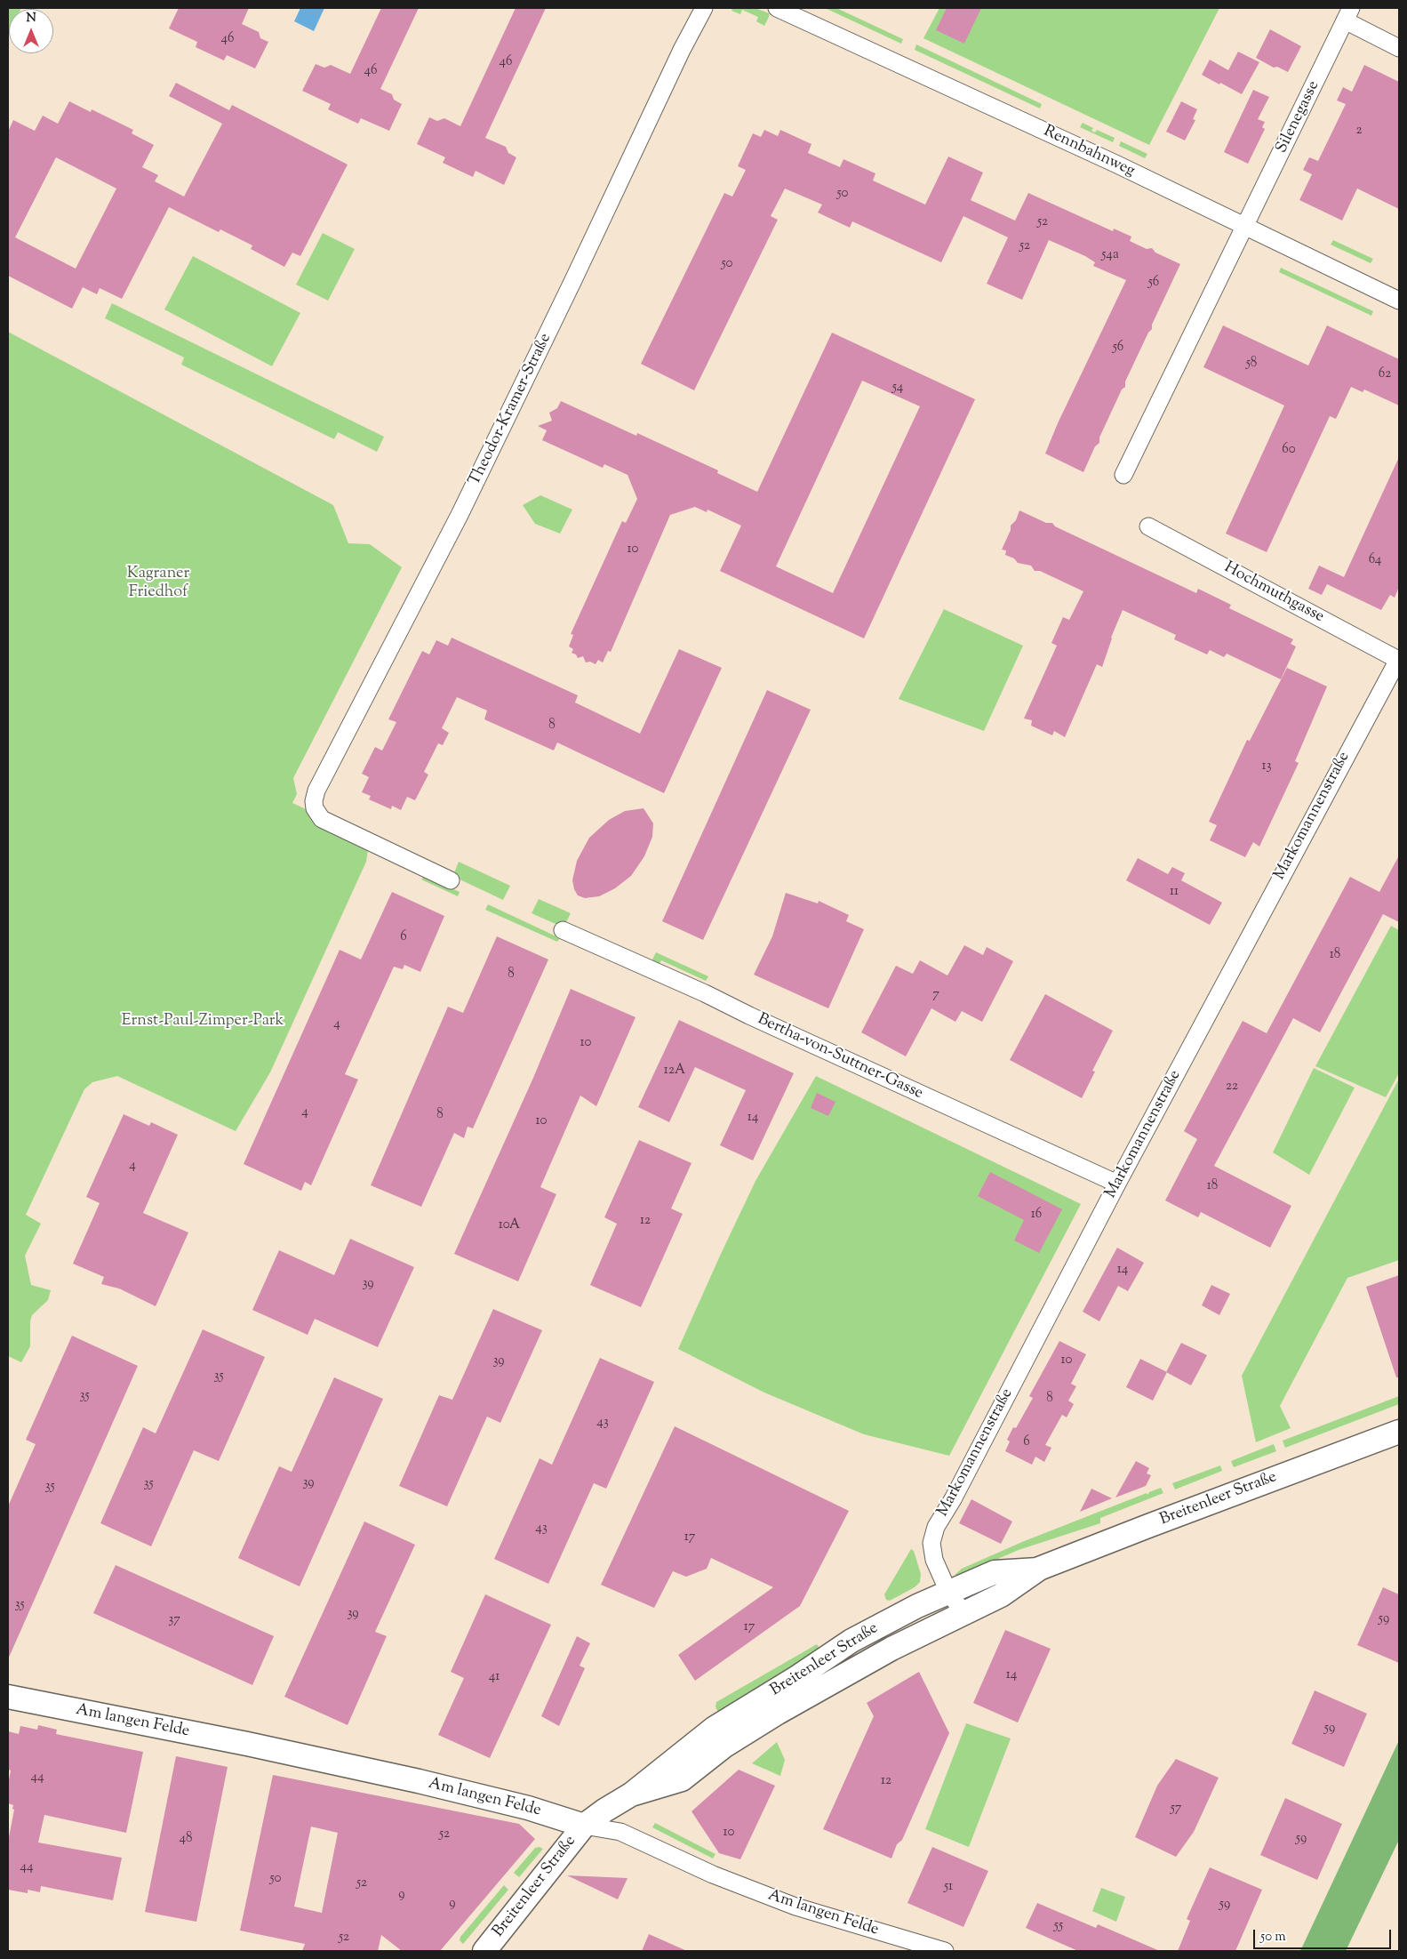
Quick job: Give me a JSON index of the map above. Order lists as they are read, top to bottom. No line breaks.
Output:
{"streets":{"main road":["Breitenleer Straße","Am langen Felde"],"street":["Silenegasse","Rennbahnweg","Theodor-Kramer-Straße","Hochmuthgasse","Markomannenstraße","Bertha-von-Suttner-Gasse"]},"crossings":[["Silenegasse","Rennbahnweg"],["Hochmuthgasse","Markomannenstraße"],["Markomannenstraße","Bertha-von-Suttner-Gasse"],["Markomannenstraße","Breitenleer Straße"],["Breitenleer Straße","Am langen Felde"]],"parks":["Kagraner Friedhof","Ernst-Paul-Zimper-Park"],"house_numbers":["46","46","46","2","50","52","52","54a","50","56","56","58","62","54","60","10","64","8","13","11","6","18","8","7","4","10","12A","22","4","8","14","10","4","18","16","12","10A","14","39","10","39","35","35","8","43","6","39","35","35","43","17","35","39","59","37","17","14","41","59","44","12","57","10","52","48","59","44","50","52","51","9","9","59","55","52"],"scale_bar":"50 m","north":"top"}
